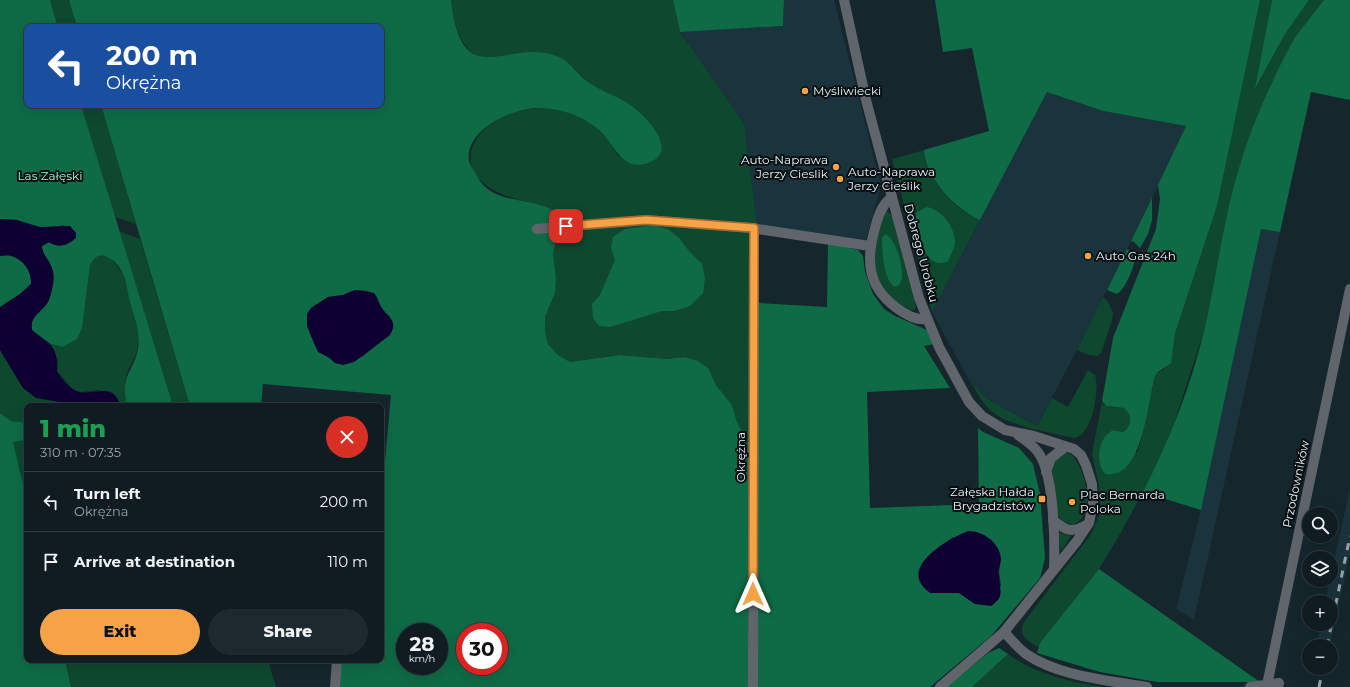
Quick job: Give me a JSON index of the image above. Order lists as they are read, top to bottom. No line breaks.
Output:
{"streets":{"street":["Dobrego Urobku","Okrężna","Przodowników"]},"parks":["Las Załęski"],"places":{"other":["Myśliwiecki","Auto-Naprawa Jerzy Cieslik","Auto-Naprawa Jerzy Cieślik","Auto Gas 24h","Plac Bernarda Poloka"],"transit":["Załęska Hałda Brygadzistów"]},"page":{"turn":["200 m","Okrężna"],"heading":["1 min","310 m · 07:35"],"list":[{"name":"Turn left","note":"Okrężna","value":"200 m"},{"name":"Arrive at destination","value":"110 m"}],"map_buttons":["+","−"],"buttons":["Exit","Share"],"speed":"28 km/h","limit":"30"}}
